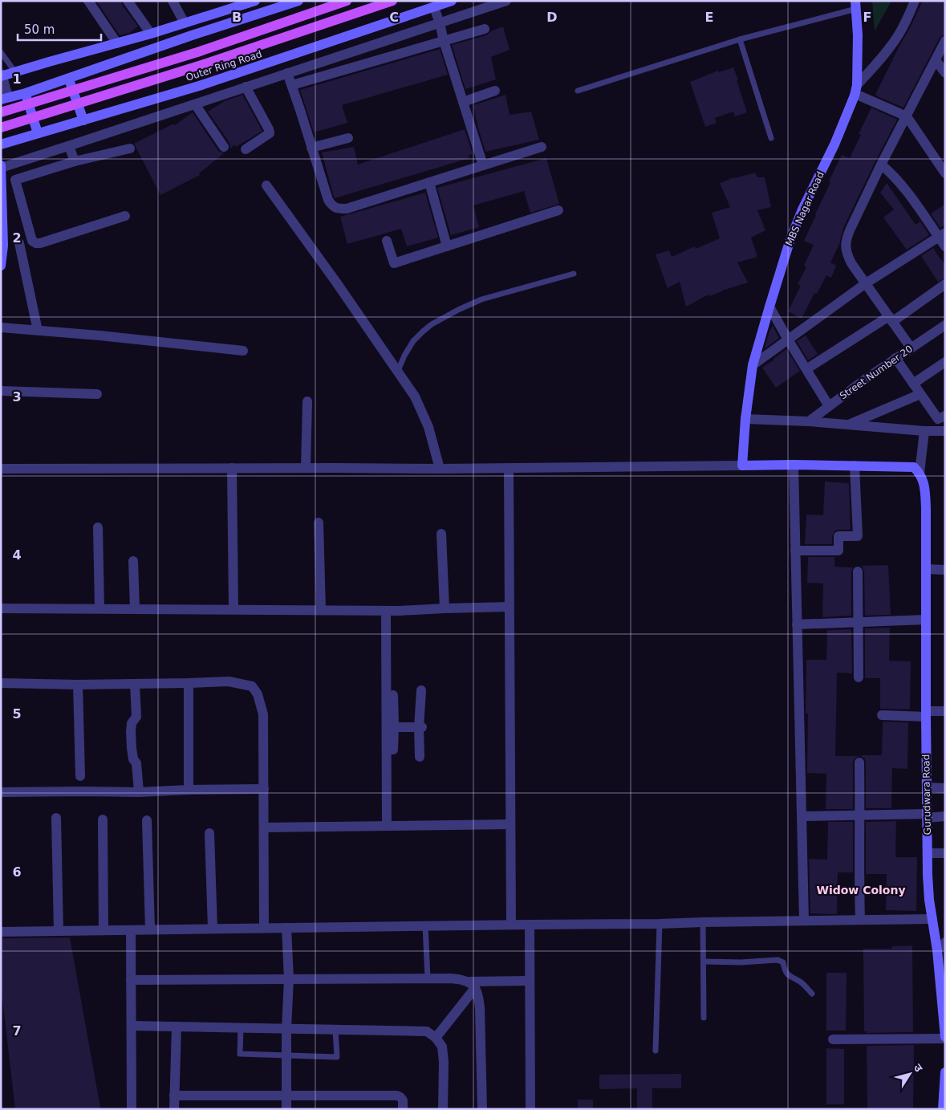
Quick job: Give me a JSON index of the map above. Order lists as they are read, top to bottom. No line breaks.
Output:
{"streets":{"main road":["Outer Ring Road"],"street":["MBS Nagar Road","Street Number 20","Gurudwara Road"]},"districts":["Widow Colony"],"scale_bar":"50 m","north":"top right","grid":{"columns":["B","C","D","E","F"],"rows":["1","2","3","4","5","6","7"]}}
